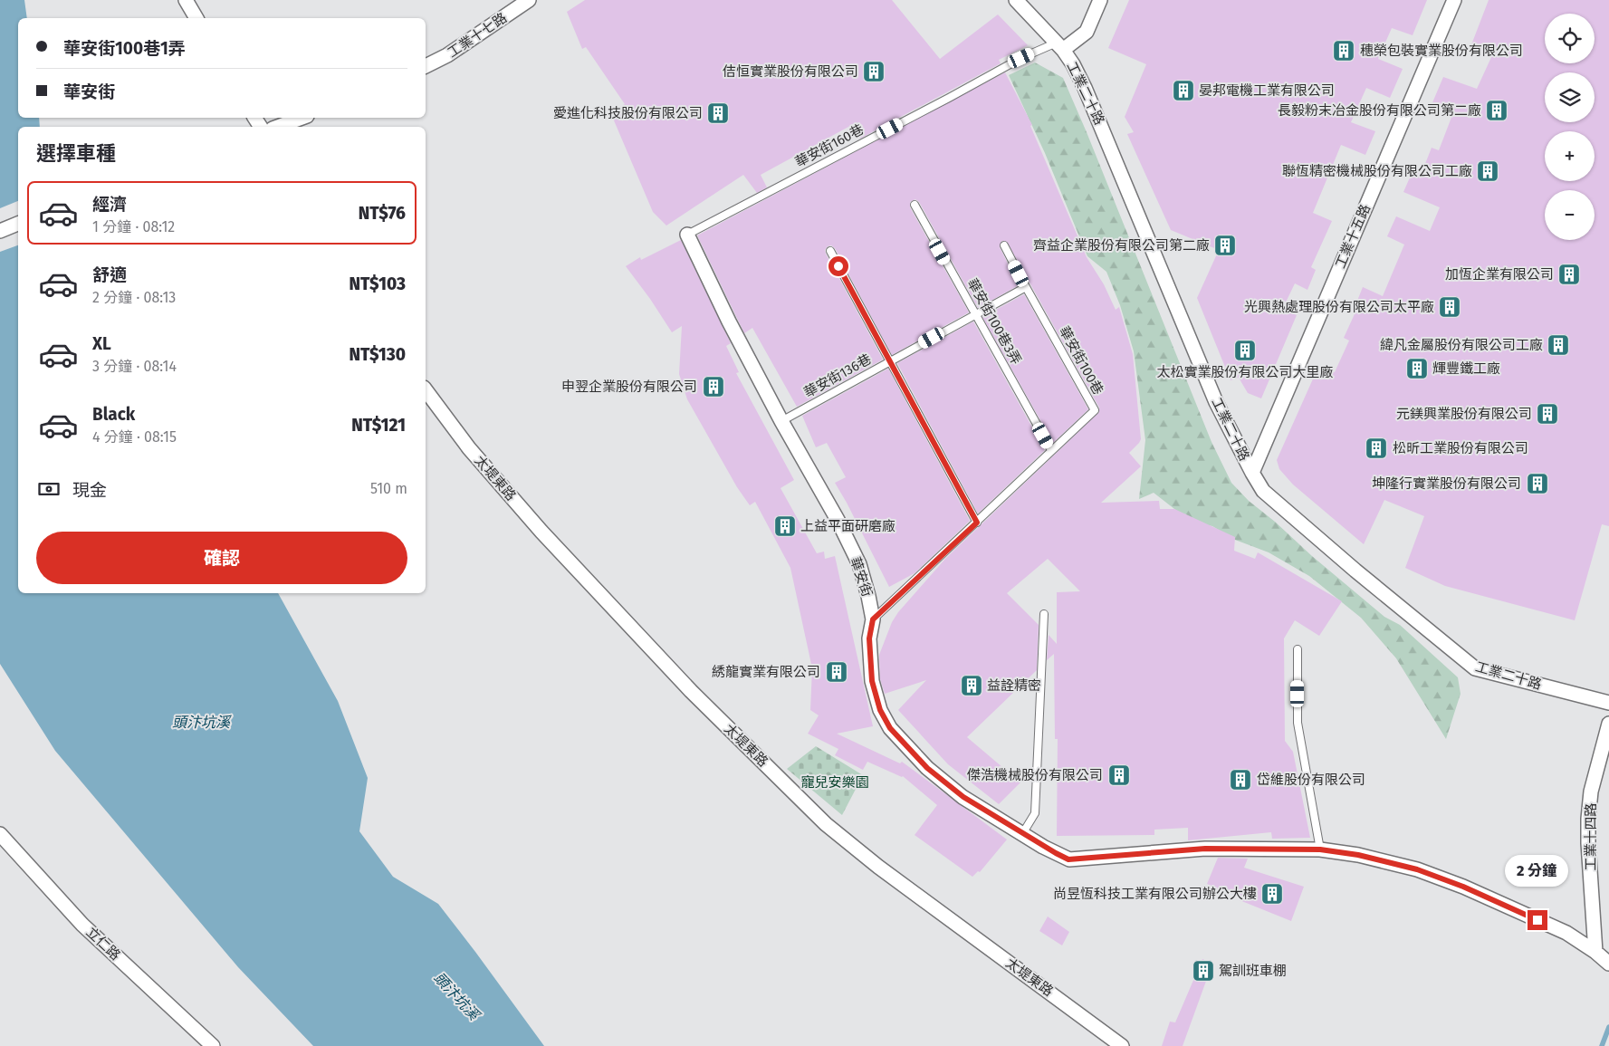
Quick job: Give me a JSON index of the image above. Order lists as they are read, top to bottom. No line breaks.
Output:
{"streets":{"street":["工業十七路","工業二十路","工業十五路","太堤東路","華安街","工業十四路","立仁路"],"lane":["華安街160巷","華安街100巷3弄","華安街100巷","華安街136巷"]},"crossings":[["工業二十路","華安街160巷"],["工業二十路","工業十五路"],["華安街160巷","華安街"],["華安街100巷3弄","華安街100巷"],["華安街100巷3弄","華安街136巷"],["華安街100巷","華安街136巷"],["華安街100巷","華安街"],["華安街136巷","華安街"],["華安街","工業十四路"]],"water":["頭汴坑溪"],"parks":["寵兒安樂園"],"places":{"building":["穗榮包裝實業股份有限公司","佶恒實業股份有限公司","晏邦電機工業有限公司","長毅粉末冶金股份有限公司第二廠","愛進化科技股份有限公司","聯恆精密機械股份有限公司工廠","齊益企業股份有限公司第二廠","加恆企業有限公司","光興熱處理股份有限公司太平廠","緯凡金屬股份有限公司工廠","太松實業股份有限公司大里廠","輝豐鐵工廠","申翌企業股份有限公司","元鎂興業股份有限公司","松昕工業股份有限公司","坤隆行實業股份有限公司","上益平面研磨廠","綉龍實業有限公司","益詮精密","傑浩機械股份有限公司","岱維股份有限公司","尚昱恆科技工業有限公司辦公大樓","駕訓班車棚"]},"page":{"map_buttons":["+","−"],"banner":["華安街100巷1弄","華安街"],"heading":"選擇車種","list":[{"name":"經濟","note":"1 分鐘 · 08:12","value":"NT$76"},{"name":"舒適","note":"2 分鐘 · 08:13","value":"NT$103"},{"name":"XL","note":"3 分鐘 · 08:14","value":"NT$130"},{"name":"Black","note":"4 分鐘 · 08:15","value":"NT$121"}],"pay":["現金","510 m"],"buttons":"確認","bubble":"2 分鐘"}}
